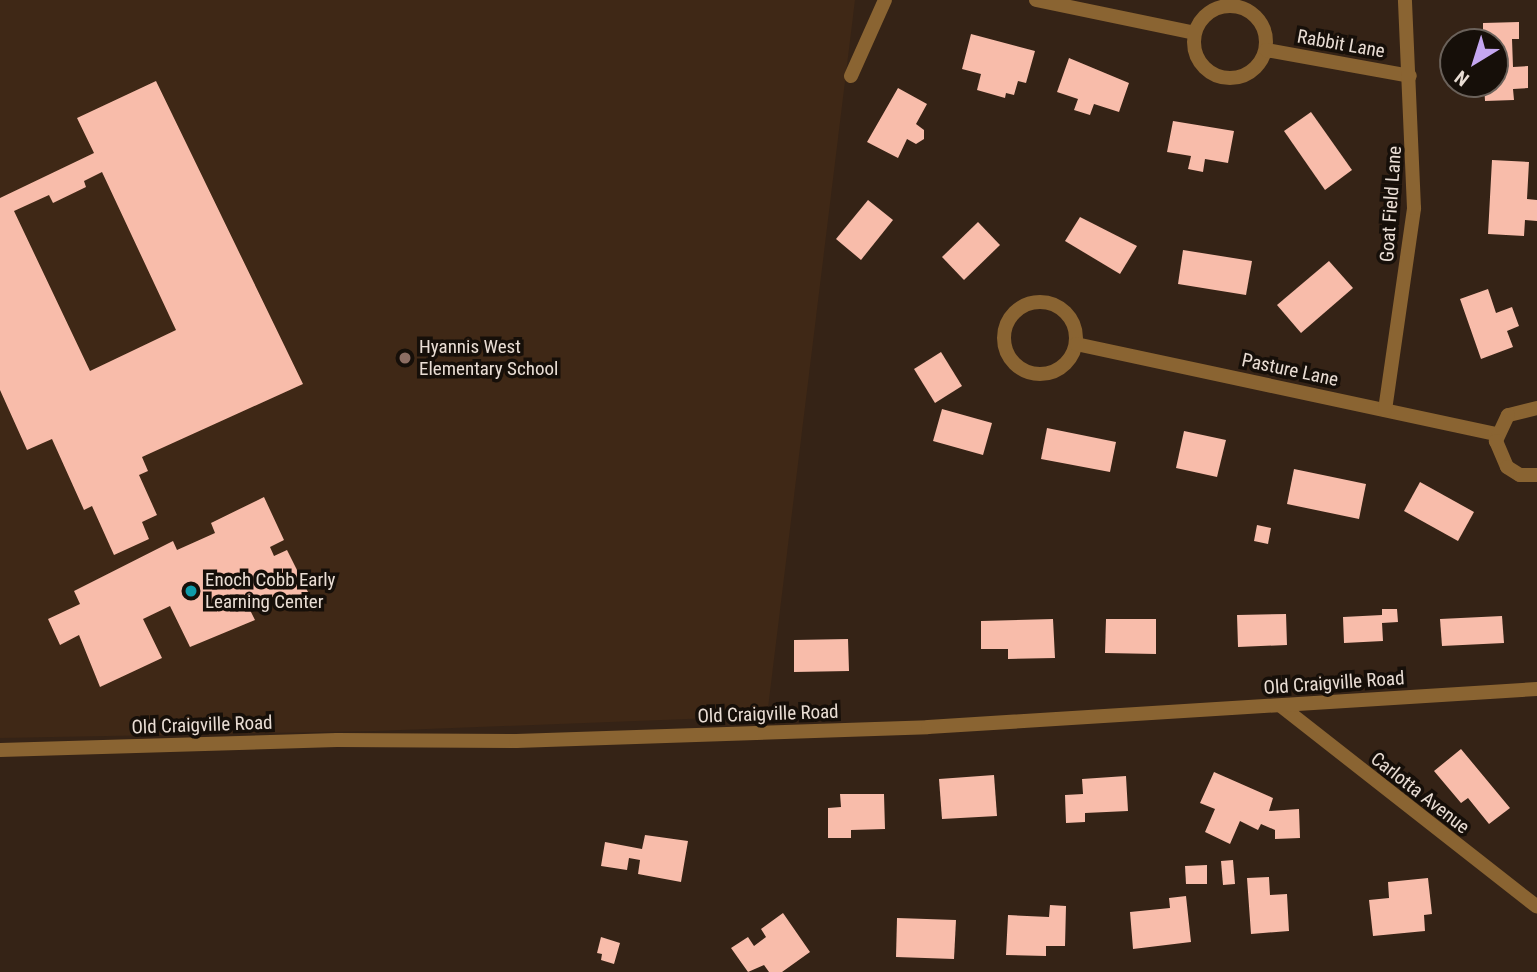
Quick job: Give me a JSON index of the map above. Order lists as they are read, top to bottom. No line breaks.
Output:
{"streets":{"street":["Rabbit Lane","Goat Field Lane","Pasture Lane","Old Craigville Road","Carlotta Avenue"]},"crossings":[["Rabbit Lane","Goat Field Lane"],["Goat Field Lane","Pasture Lane"],["Old Craigville Road","Carlotta Avenue"]],"places":["Hyannis West Elementary School","Enoch Cobb Early Learning Center"],"north":"bottom left"}
